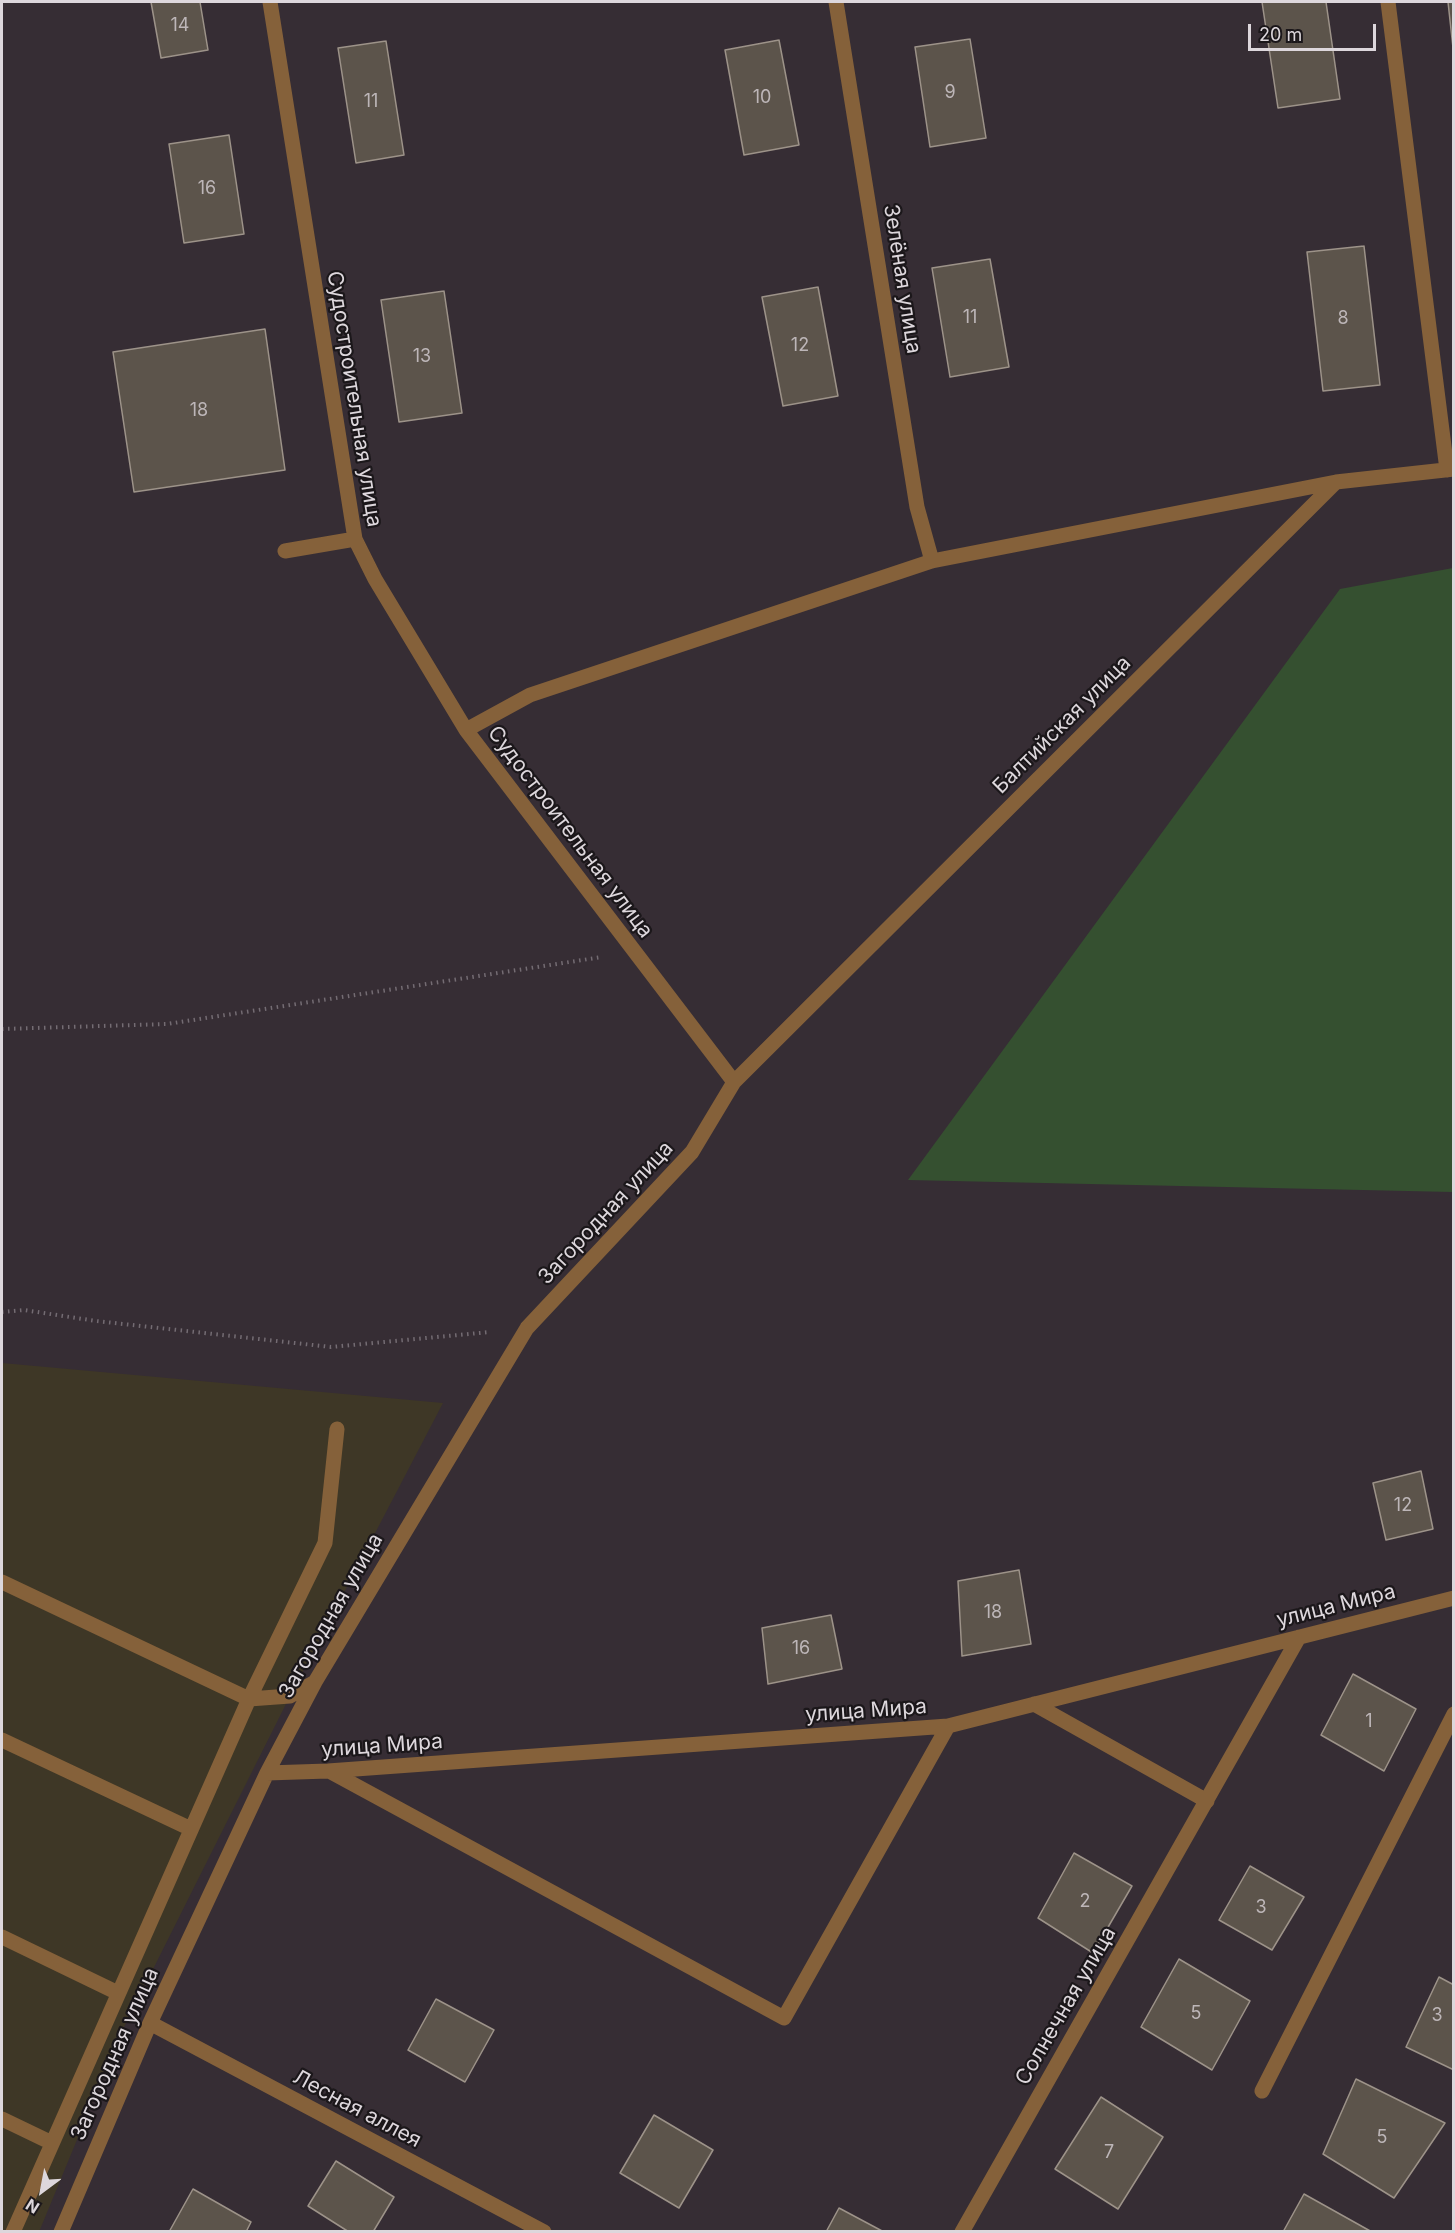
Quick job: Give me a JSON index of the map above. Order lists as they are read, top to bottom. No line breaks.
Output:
{"streets":{"street":["Зелёная улица","Судостроительная улица","Балтийская улица","Загородная улица","улица Мира","Солнечная улица","Лесная аллея"]},"crossings":[["Судостроительная улица","Балтийская улица"],["Судостроительная улица","Загородная улица"],["Балтийская улица","Загородная улица"],["Загородная улица","улица Мира"],["Загородная улица","Лесная аллея"],["улица Мира","Солнечная улица"]],"house_numbers":["14","9","10","11","16","11","8","12","13","18","12","18","16","1","2","3","5","3","5","7"],"scale_bar":"20 m","north":"bottom left"}
